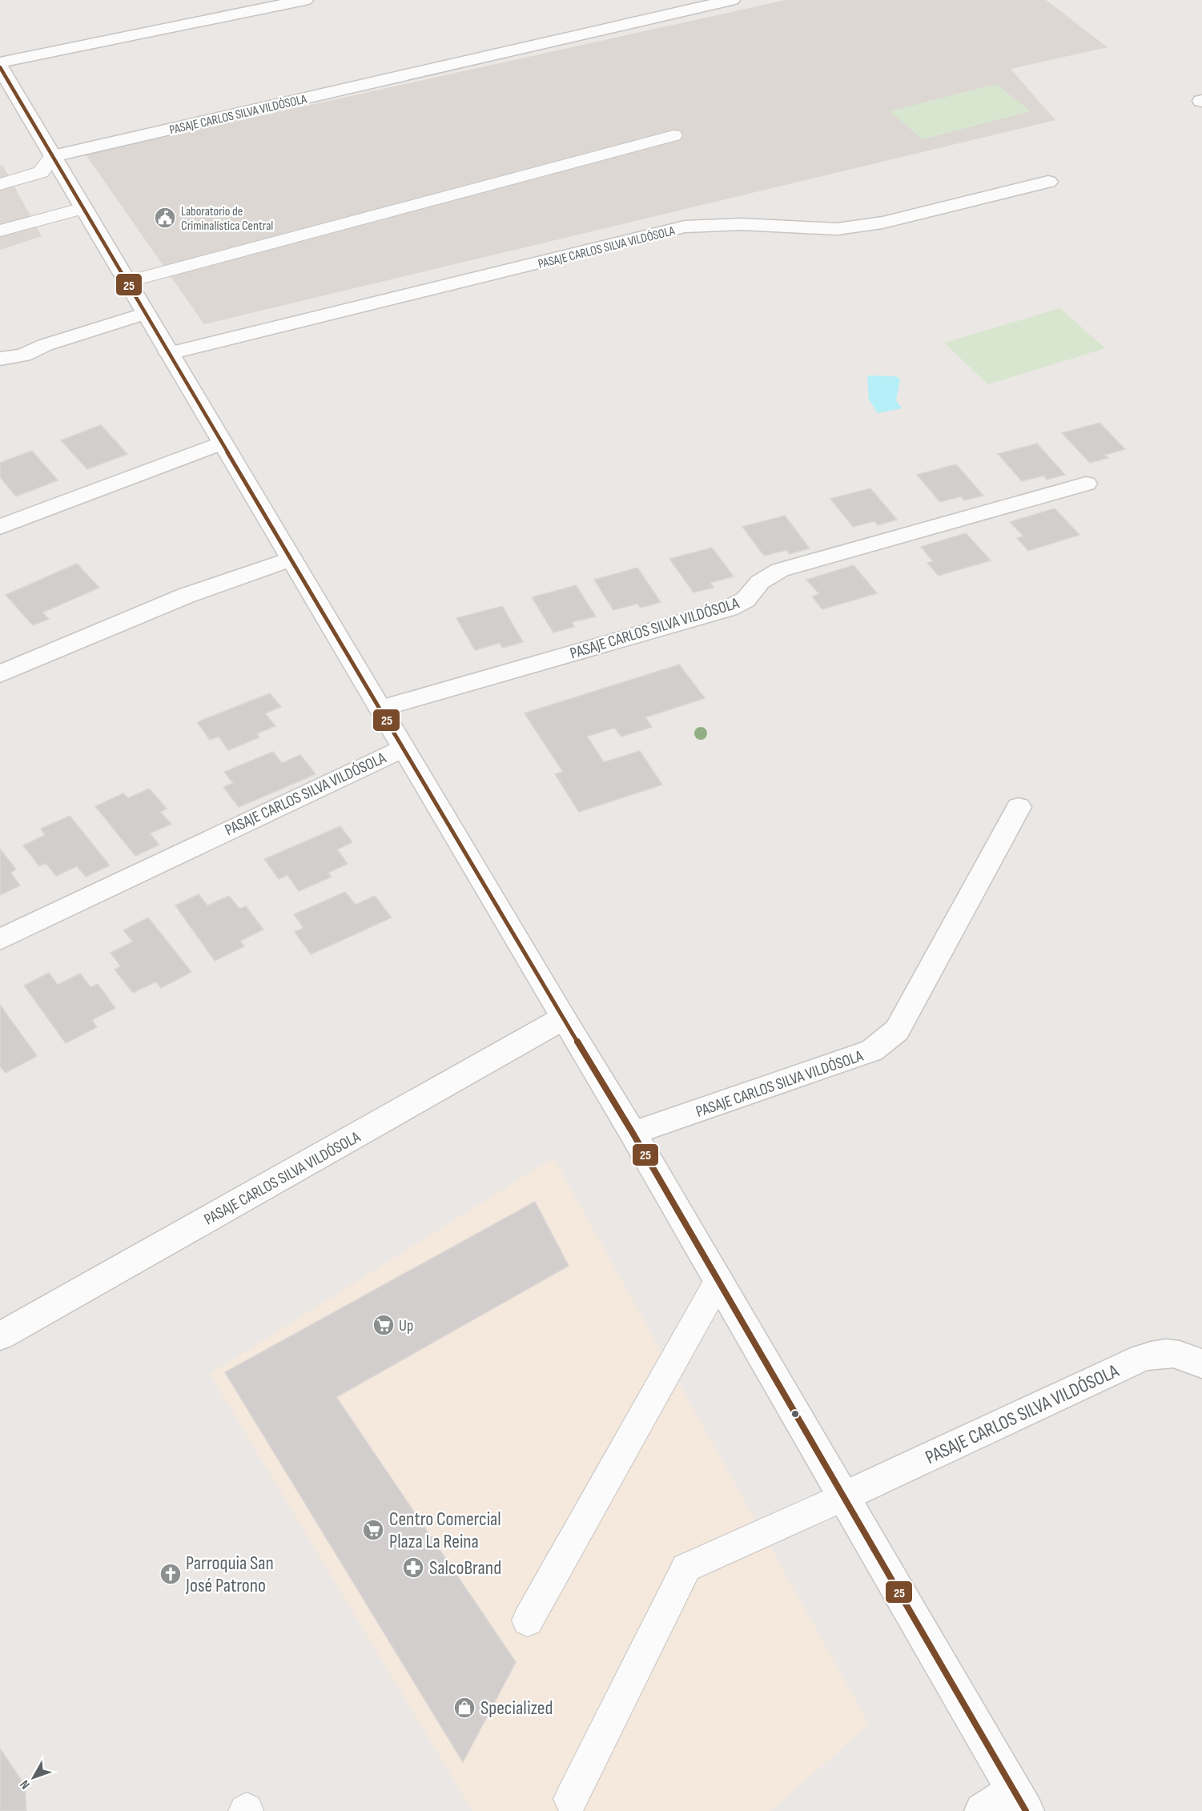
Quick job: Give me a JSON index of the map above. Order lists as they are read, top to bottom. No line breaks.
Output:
{"streets":{"street":["PASAJE CARLOS SILVA VILDÓSOLA"]},"places":{"public building":["Laboratorio de Criminalística Central"],"supermarket":["Up","Centro Comercial Plaza La Reina"],"pharmacy":["SalcoBrand"],"church":["Parroquia San José Patrono"],"shop":["Specialized"]},"lines":["transit line 25"],"north":"bottom left"}
